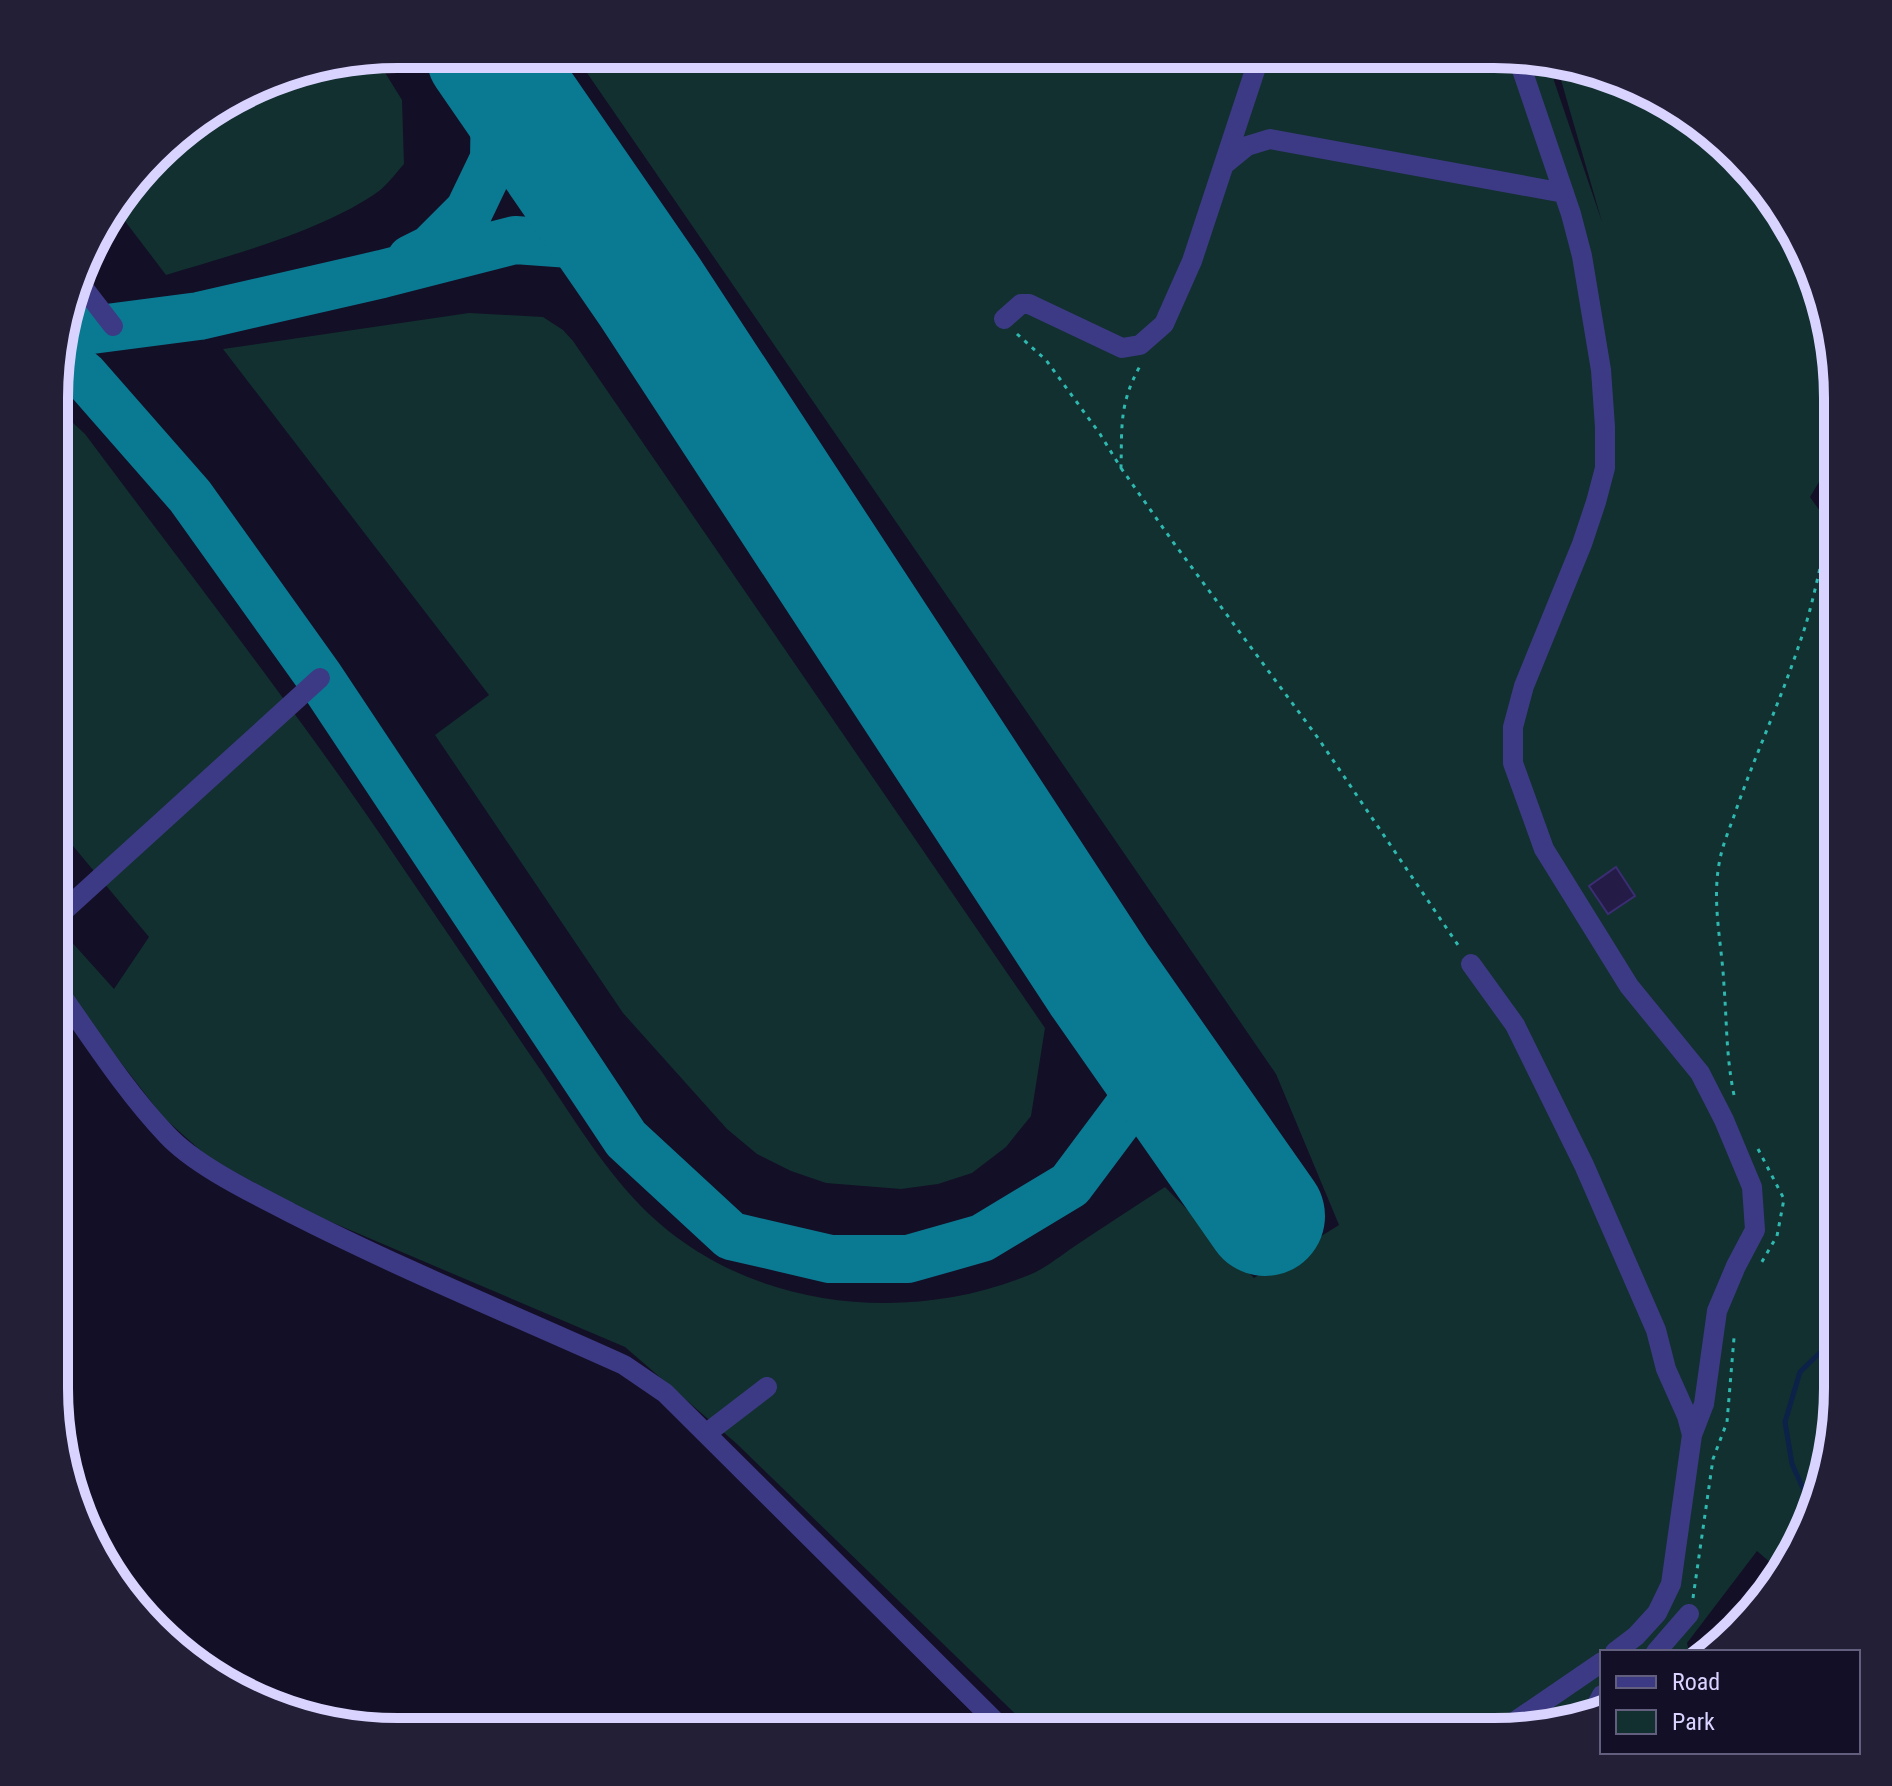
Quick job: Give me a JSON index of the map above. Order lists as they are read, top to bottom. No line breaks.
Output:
{"legend":["Road","Park"]}
